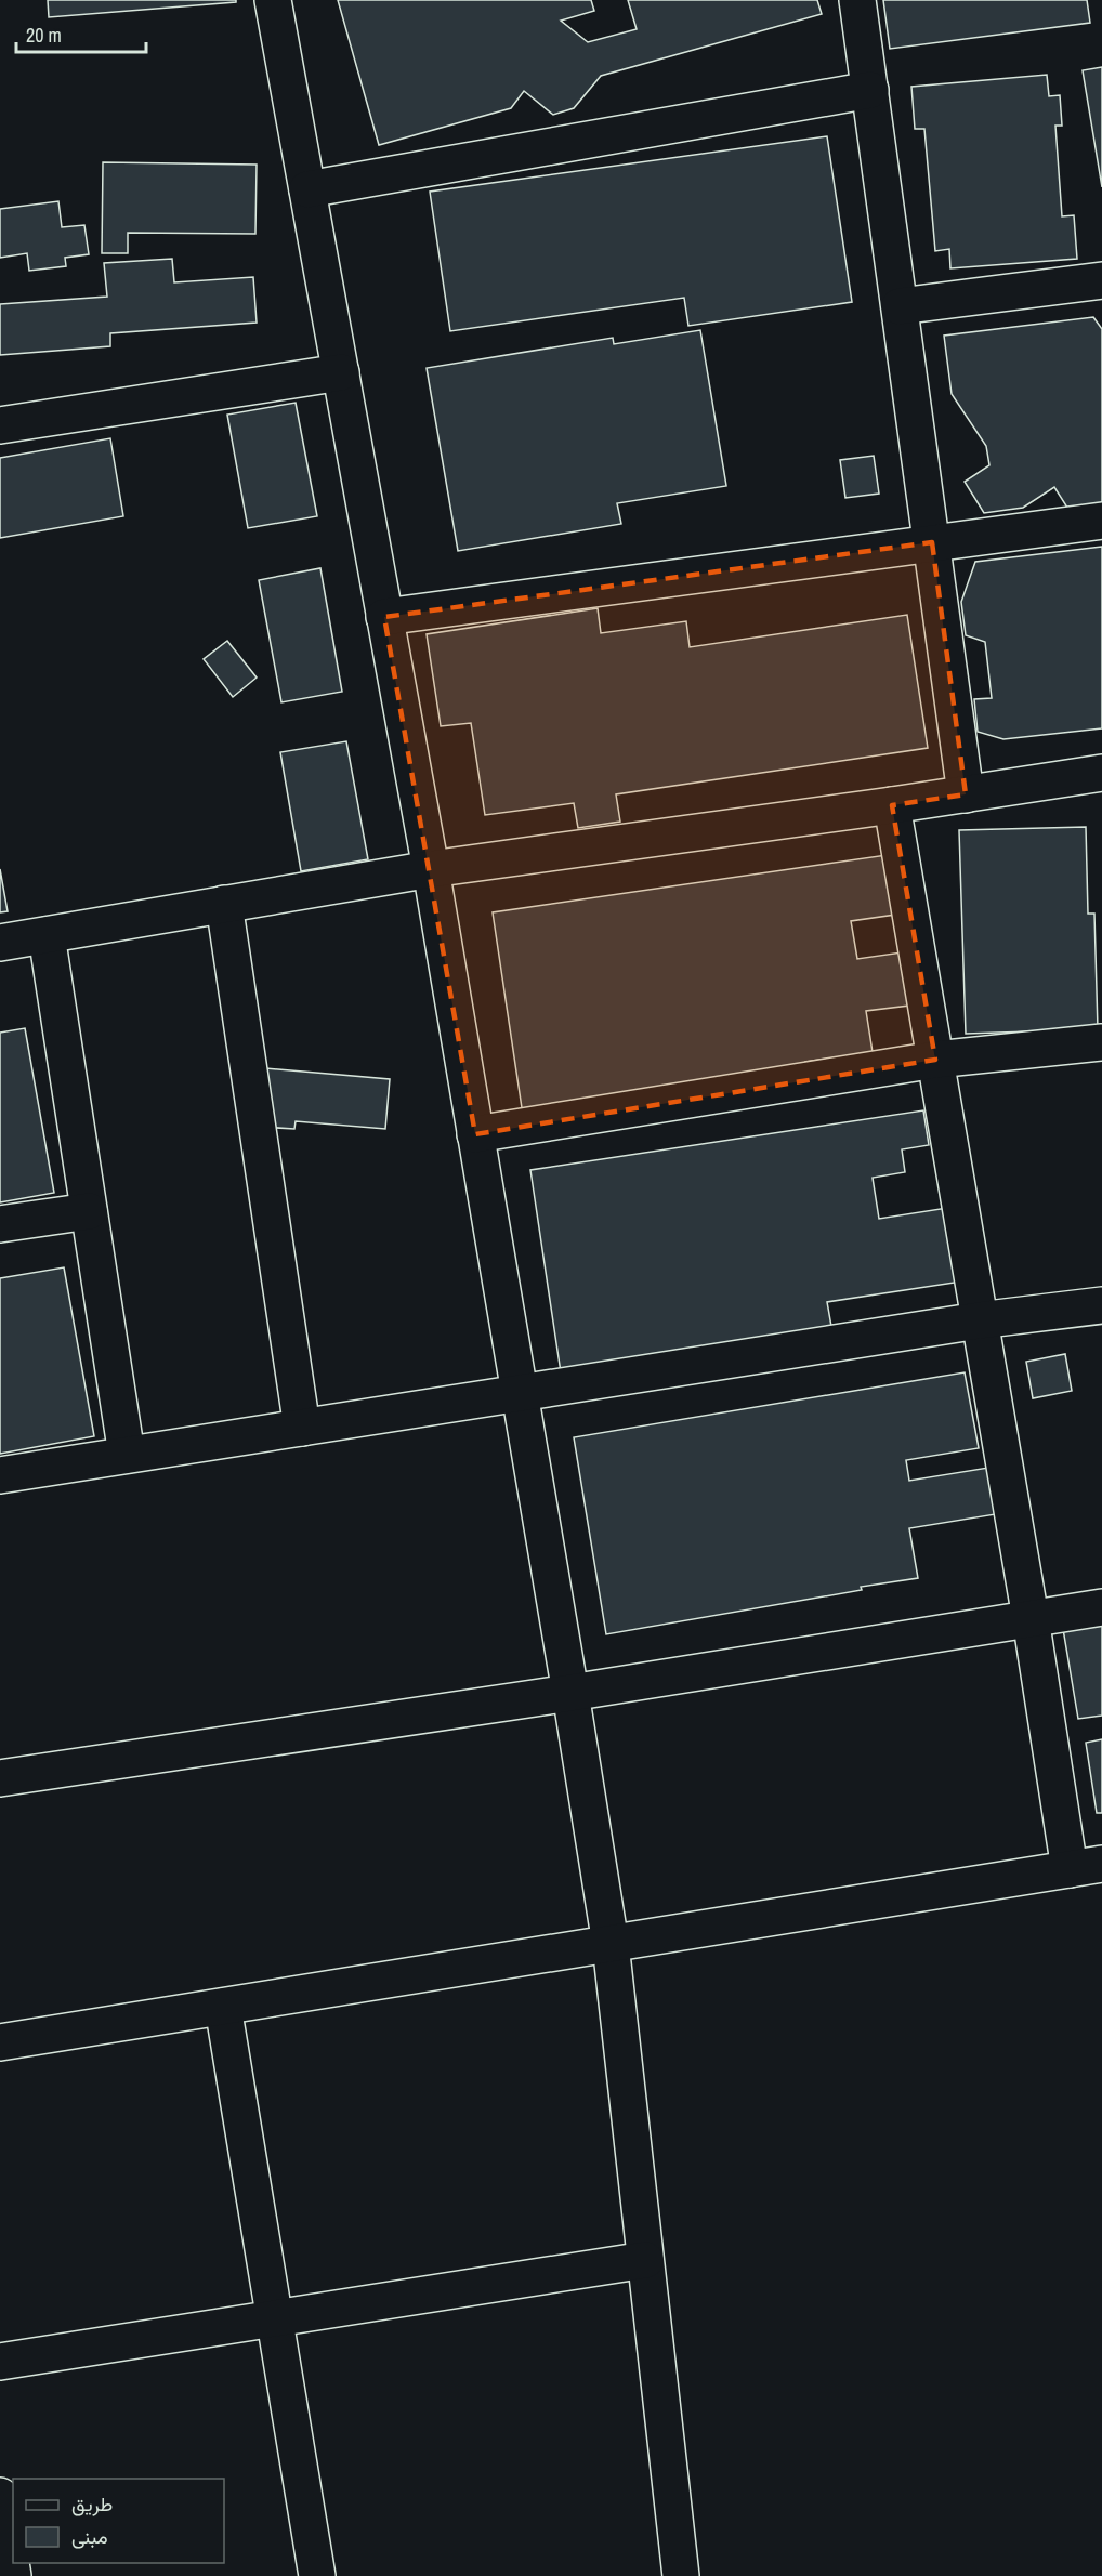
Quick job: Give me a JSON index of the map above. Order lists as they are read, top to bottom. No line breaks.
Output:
{"legend":["طريق","مبنى"],"scale_bar":"20 m"}
